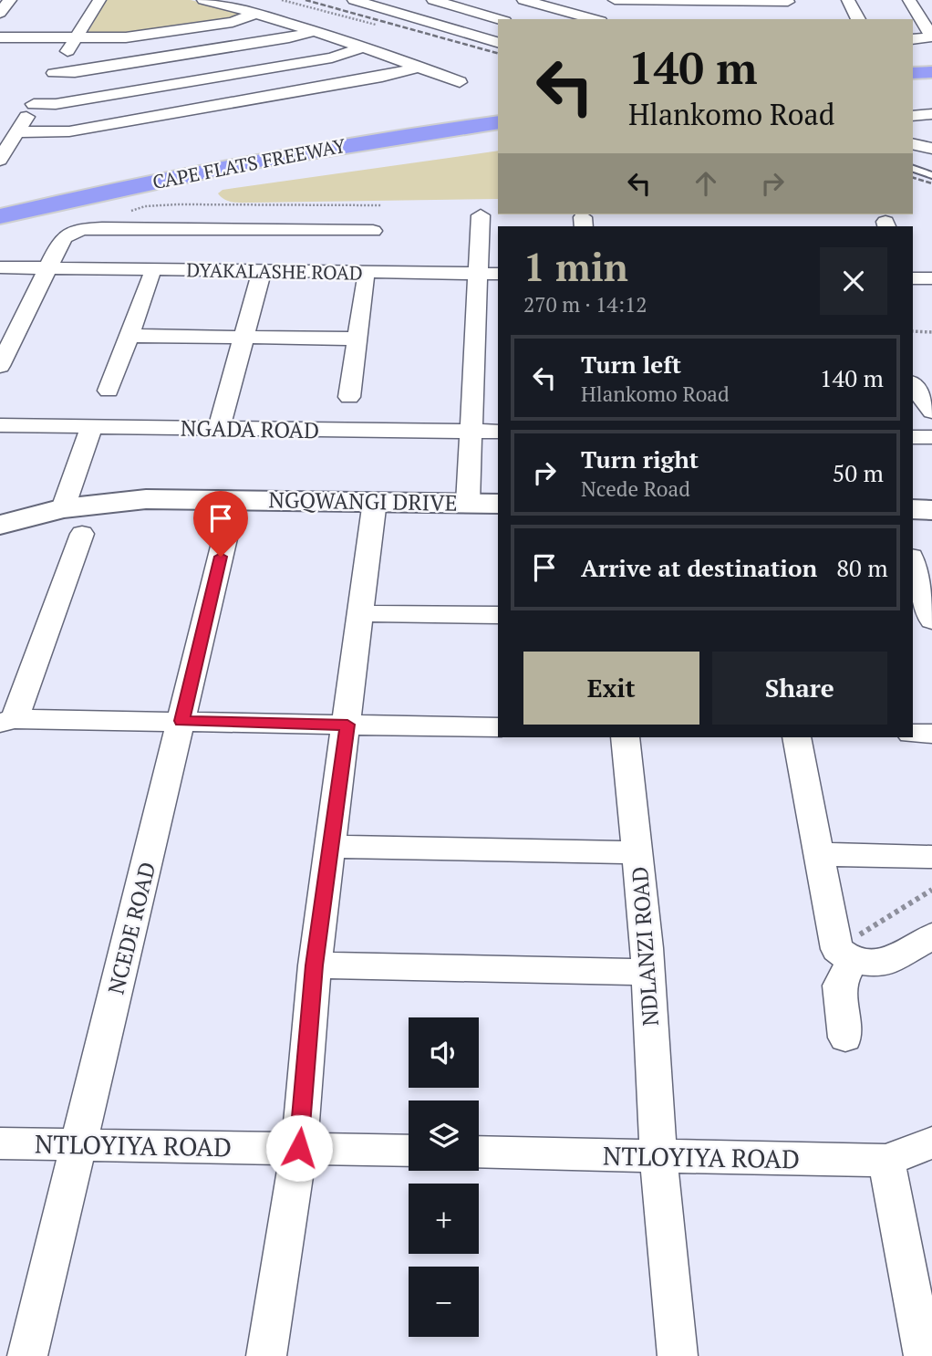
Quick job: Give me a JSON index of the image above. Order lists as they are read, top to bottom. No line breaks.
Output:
{"streets":{"highway":["CAPE FLATS FREEWAY"],"street":["DYAKALASHE ROAD","NGADA ROAD","NGQWANGI DRIVE","NCEDE ROAD","NDLANZI ROAD","NTLOYIYA ROAD"]},"crossings":[["NGQWANGI DRIVE","NCEDE ROAD"],["NCEDE ROAD","NTLOYIYA ROAD"],["NDLANZI ROAD","NTLOYIYA ROAD"]],"page":{"turn":["140 m","Hlankomo Road"],"heading":["1 min","270 m · 14:12"],"list":[{"name":"Turn left","note":"Hlankomo Road","value":"140 m"},{"name":"Turn right","note":"Ncede Road","value":"50 m"},{"name":"Arrive at destination","value":"80 m"}],"buttons":["Exit","Share"],"map_buttons":["+","−"]}}
